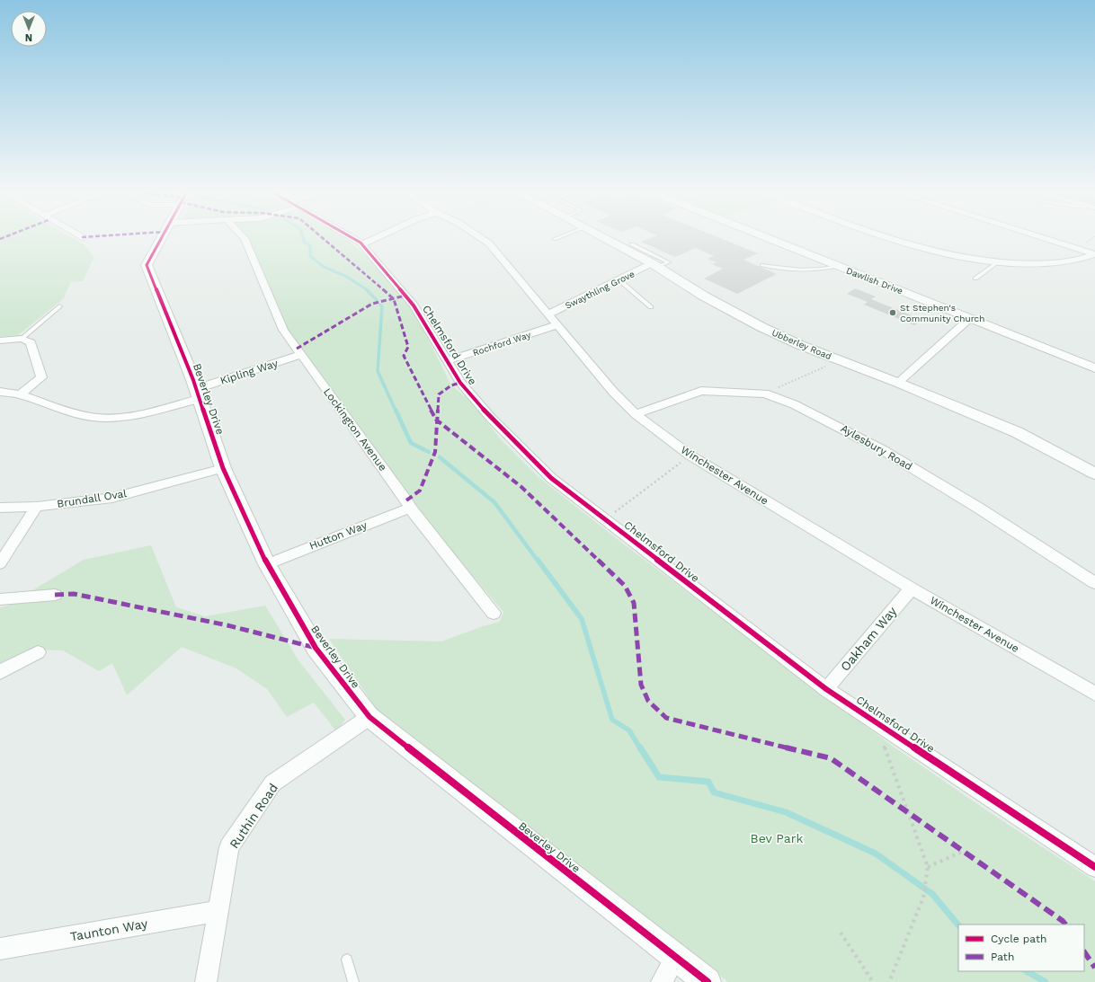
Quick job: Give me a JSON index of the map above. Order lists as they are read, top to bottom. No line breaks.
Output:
{"streets":{"street":["Dawlish Drive","Swaythling Grove","Rochford Way","Ubberley Road","Chelmsford Drive","Kipling Way","Beverley Drive","Lockington Avenue","Aylesbury Road","Winchester Avenue","Brundall Oval","Hutton Way","Oakham Way","Ruthin Road","Taunton Way"]},"crossings":[["Swaythling Grove","Ubberley Road"],["Swaythling Grove","Winchester Avenue"],["Rochford Way","Chelmsford Drive"],["Rochford Way","Winchester Avenue"],["Chelmsford Drive","Oakham Way"],["Kipling Way","Beverley Drive"],["Kipling Way","Lockington Avenue"],["Beverley Drive","Brundall Oval"],["Beverley Drive","Hutton Way"],["Beverley Drive","Ruthin Road"],["Lockington Avenue","Hutton Way"],["Aylesbury Road","Winchester Avenue"],["Winchester Avenue","Oakham Way"],["Ruthin Road","Taunton Way"]],"parks":["Bev Park"],"places":["St Stephen's Community Church"],"legend":["Cycle path","Path"],"north":"bottom"}
